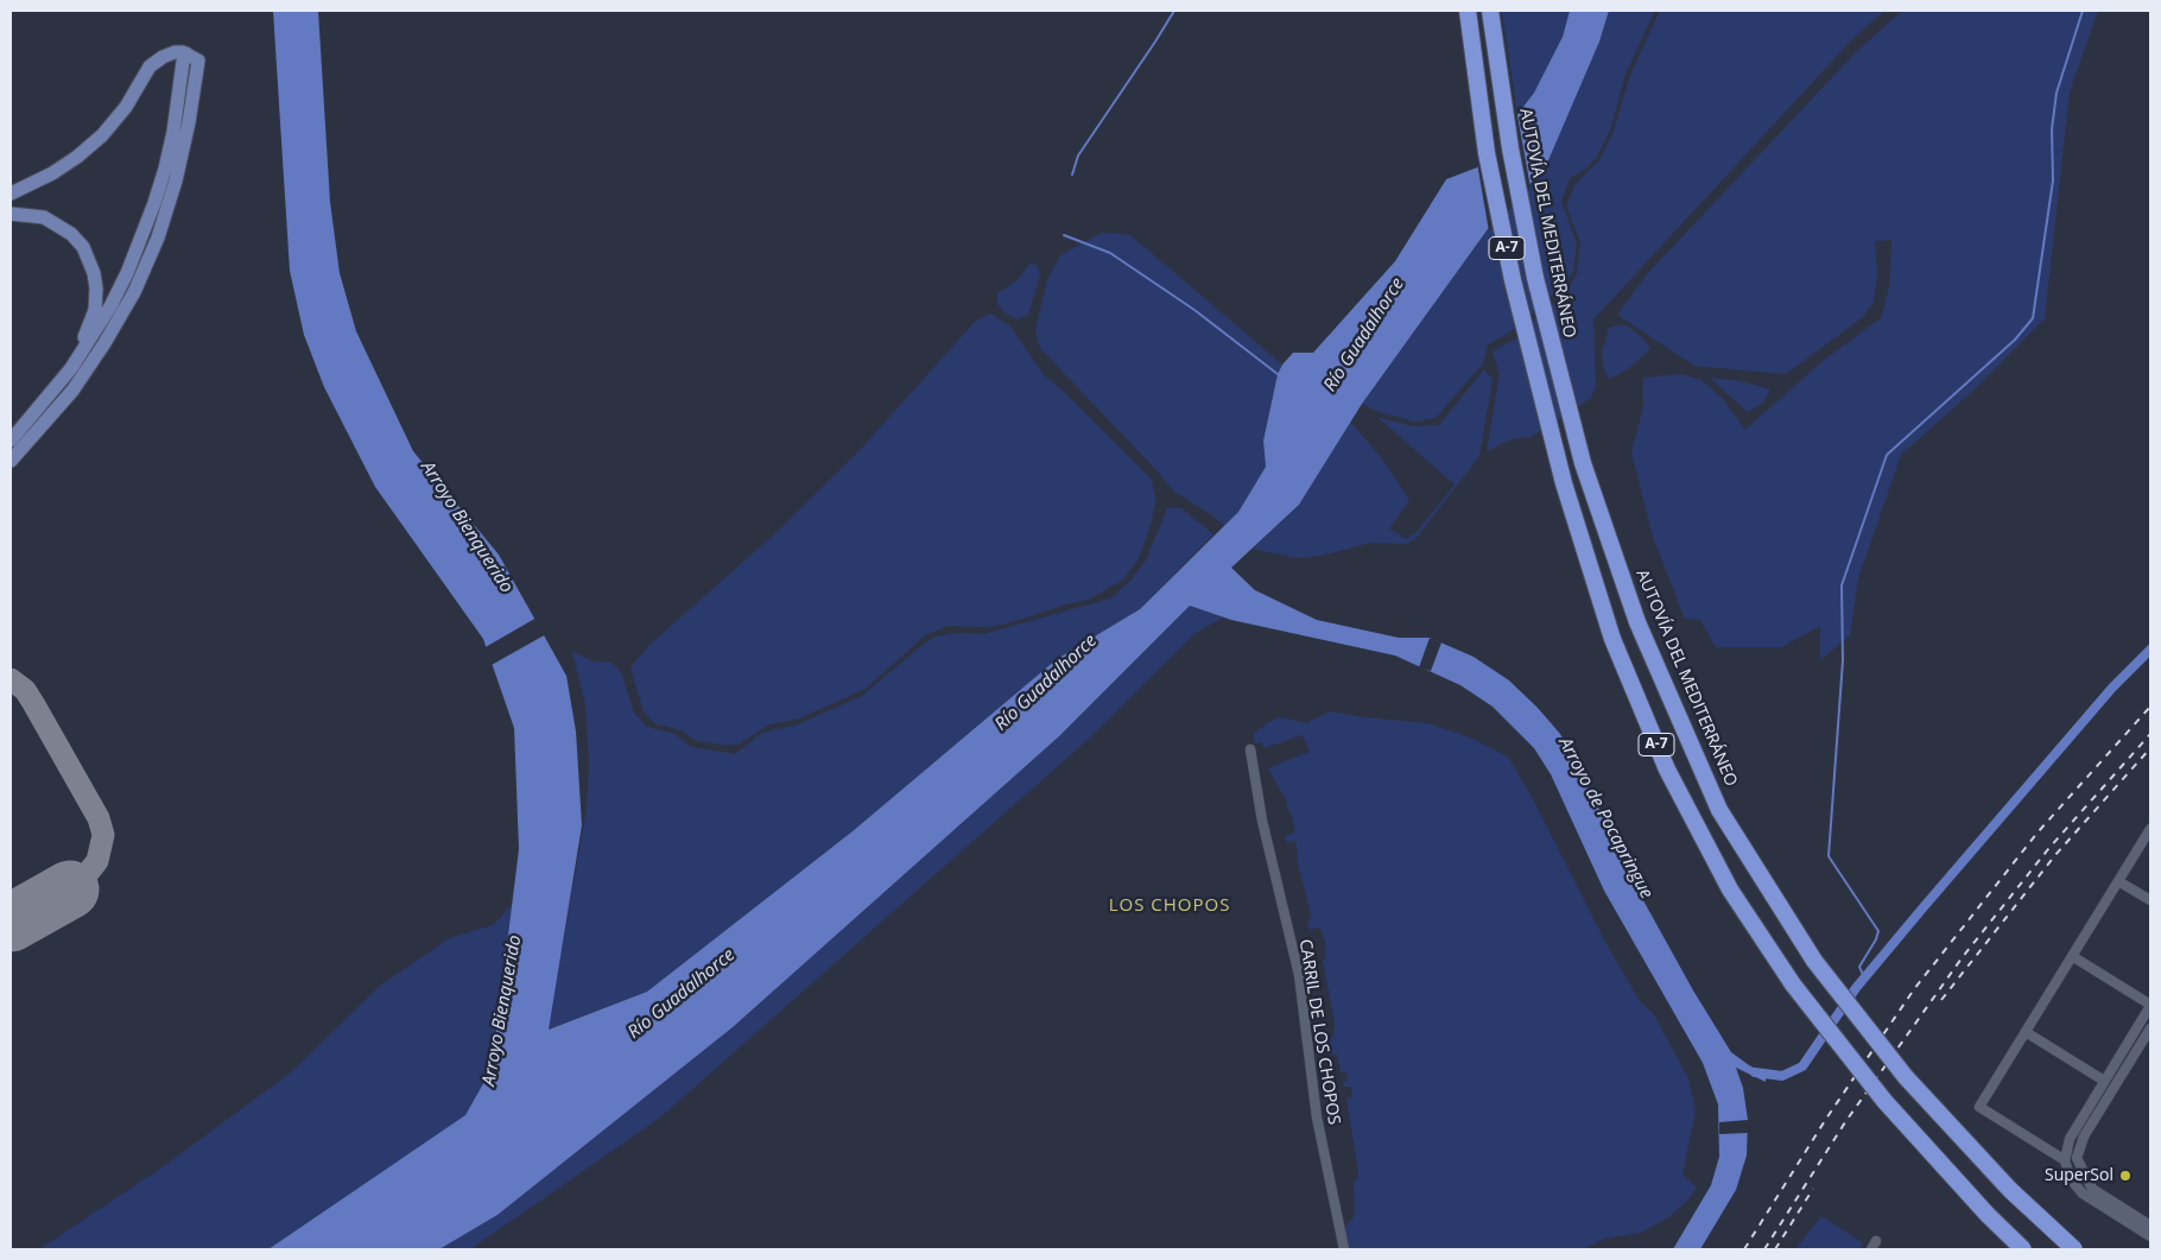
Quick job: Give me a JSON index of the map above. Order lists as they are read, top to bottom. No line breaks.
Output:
{"streets":{"highway":["AUTOVÍA DEL MEDITERRÁNEO","A-7"],"street":["CARRIL DE LOS CHOPOS"]},"districts":["LOS CHOPOS"],"water":["Río Guadalhorce","Arroyo Bienquerido","Arroyo de Pocapringue"],"places":["SuperSol"]}
